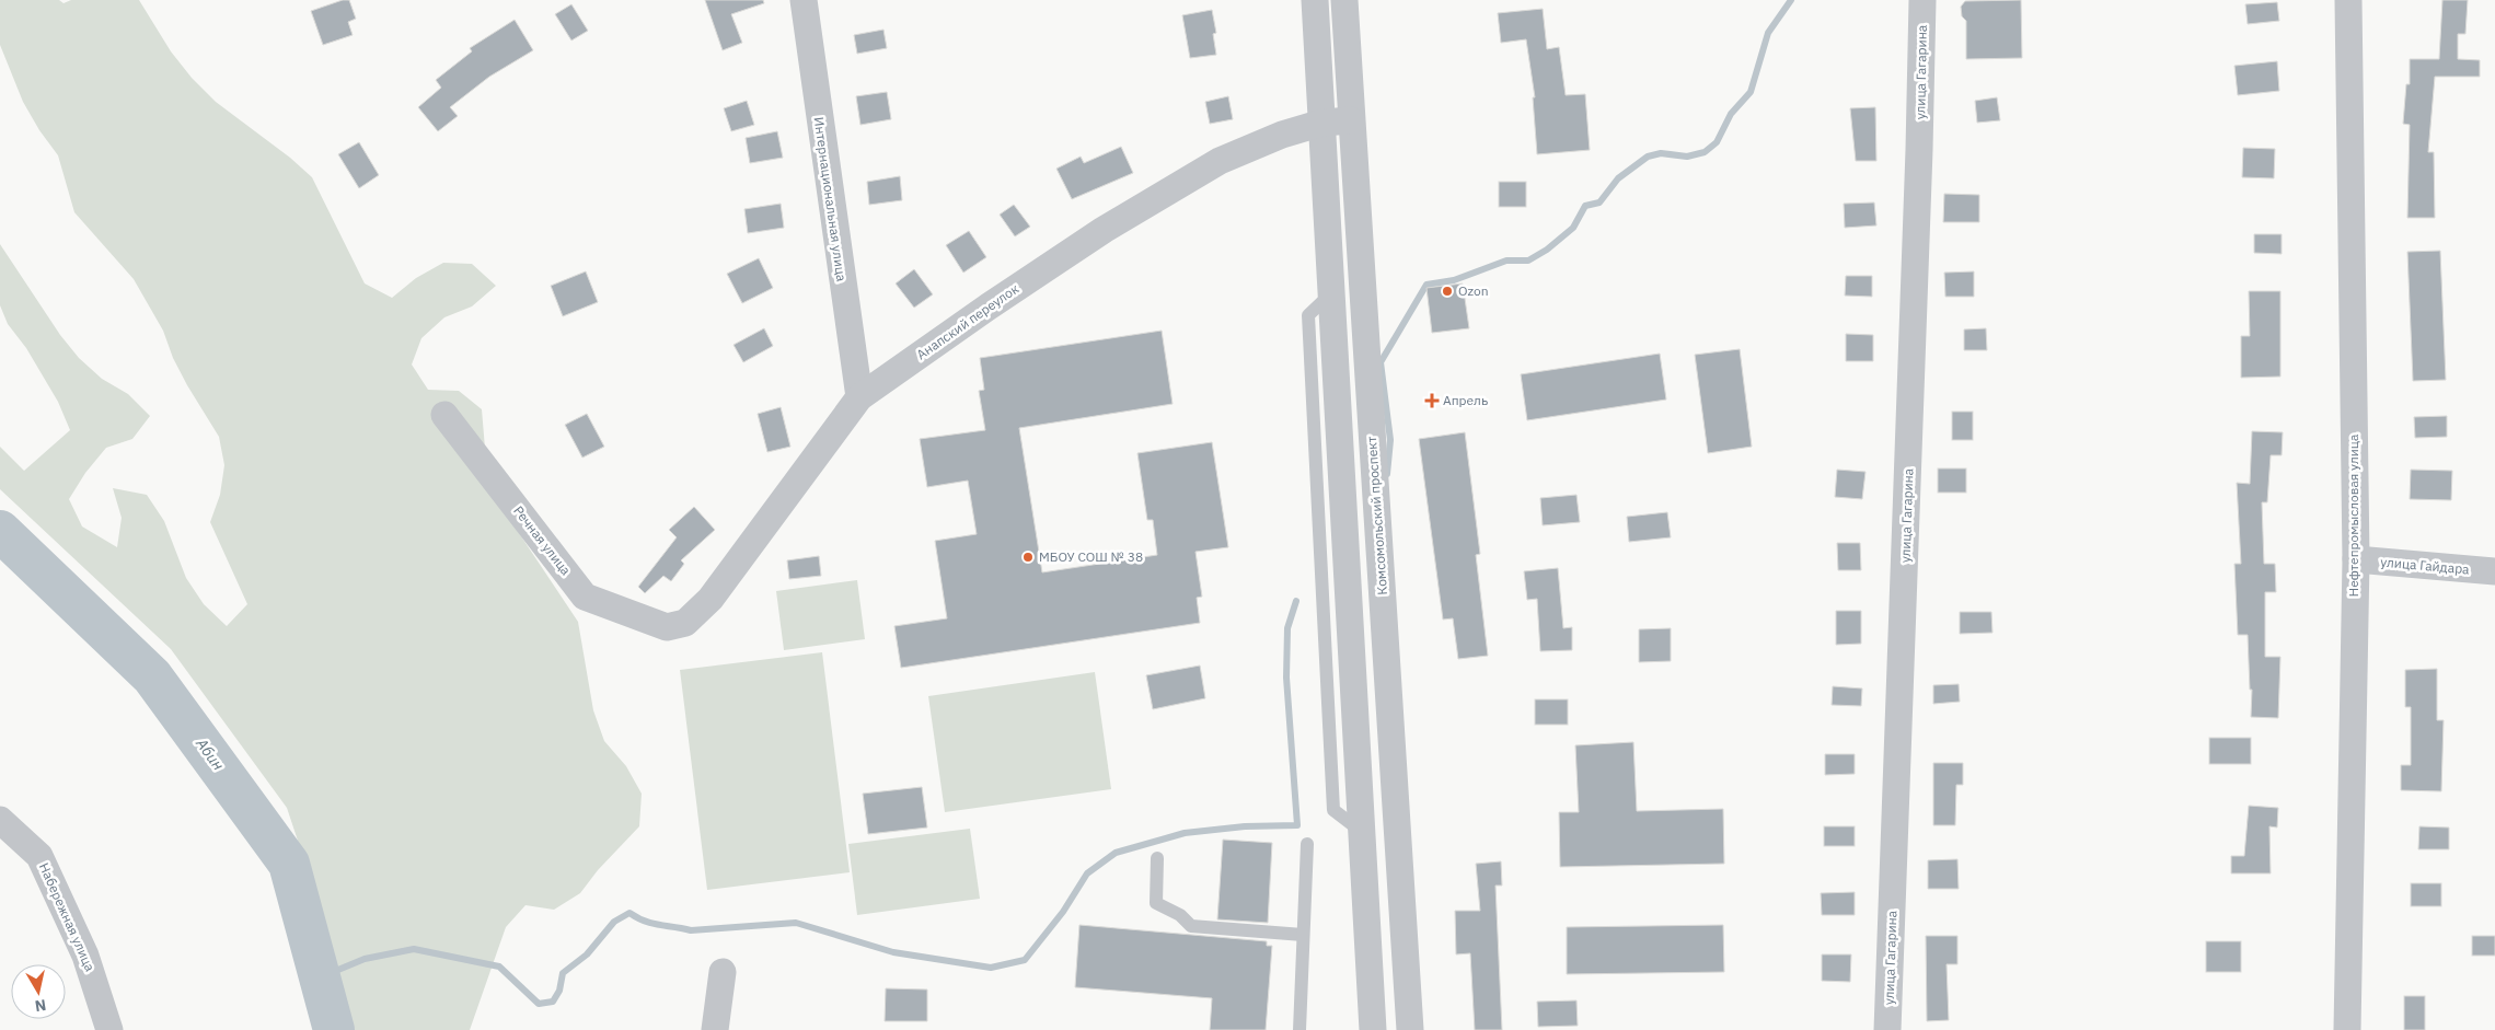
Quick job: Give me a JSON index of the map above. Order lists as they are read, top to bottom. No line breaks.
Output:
{"streets":{"street":["улица Гагарина","Интернациональная улица","Анапский переулок","Комсомольский проспект","Нефтепромысловая улица","Речная улица","улица Гайдара","Набережная улица"]},"crossings":[["Интернациональная улица","Анапский переулок"],["Анапский переулок","Комсомольский проспект"],["Анапский переулок","Речная улица"],["Нефтепромысловая улица","улица Гайдара"]],"water":["Абин"],"places":{"other":["Ozon","МБОУ СОШ № 38"],"health":["Апрель"]},"north":"bottom"}
